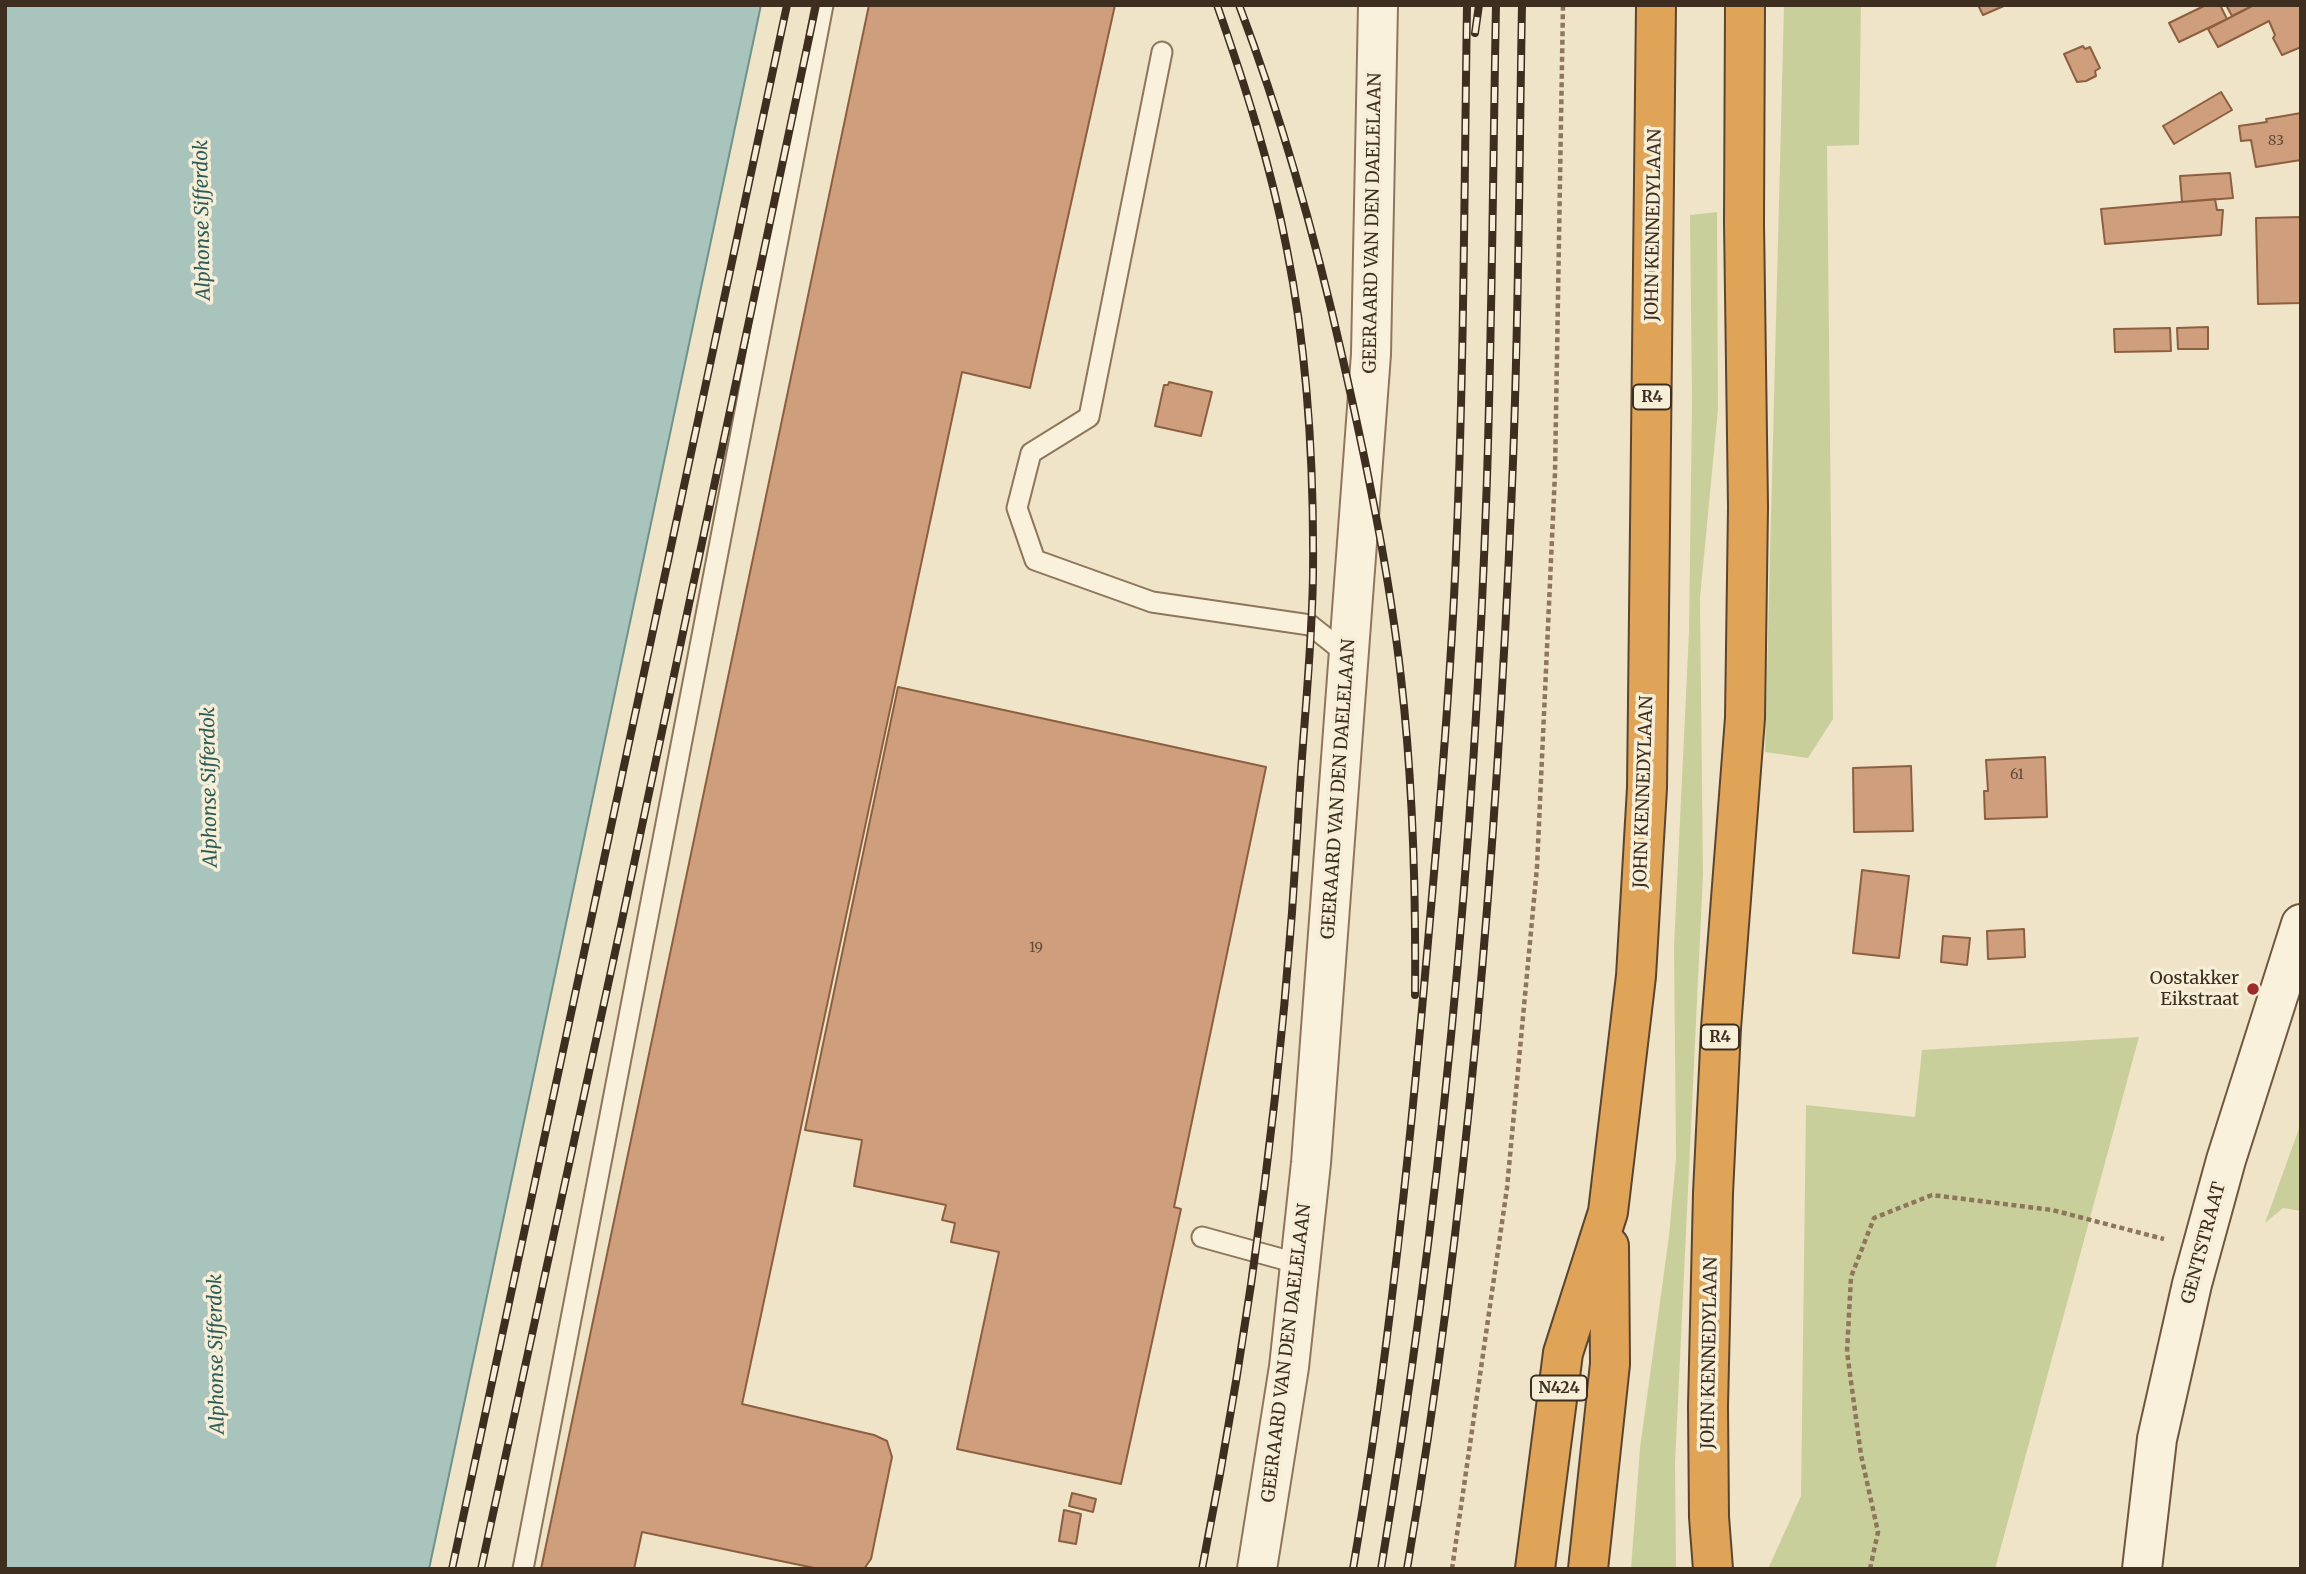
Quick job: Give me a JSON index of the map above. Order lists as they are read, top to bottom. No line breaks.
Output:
{"streets":{"highway":["JOHN KENNEDYLAAN","R4","N424"],"street":["GEERAARD VAN DEN DAELELAAN","GENTSTRAAT"]},"crossings":[["JOHN KENNEDYLAAN","R4"]],"water":["Alphonse Sifferdok"],"places":["Oostakker Eikstraat"],"house_numbers":["83","61","19"]}
